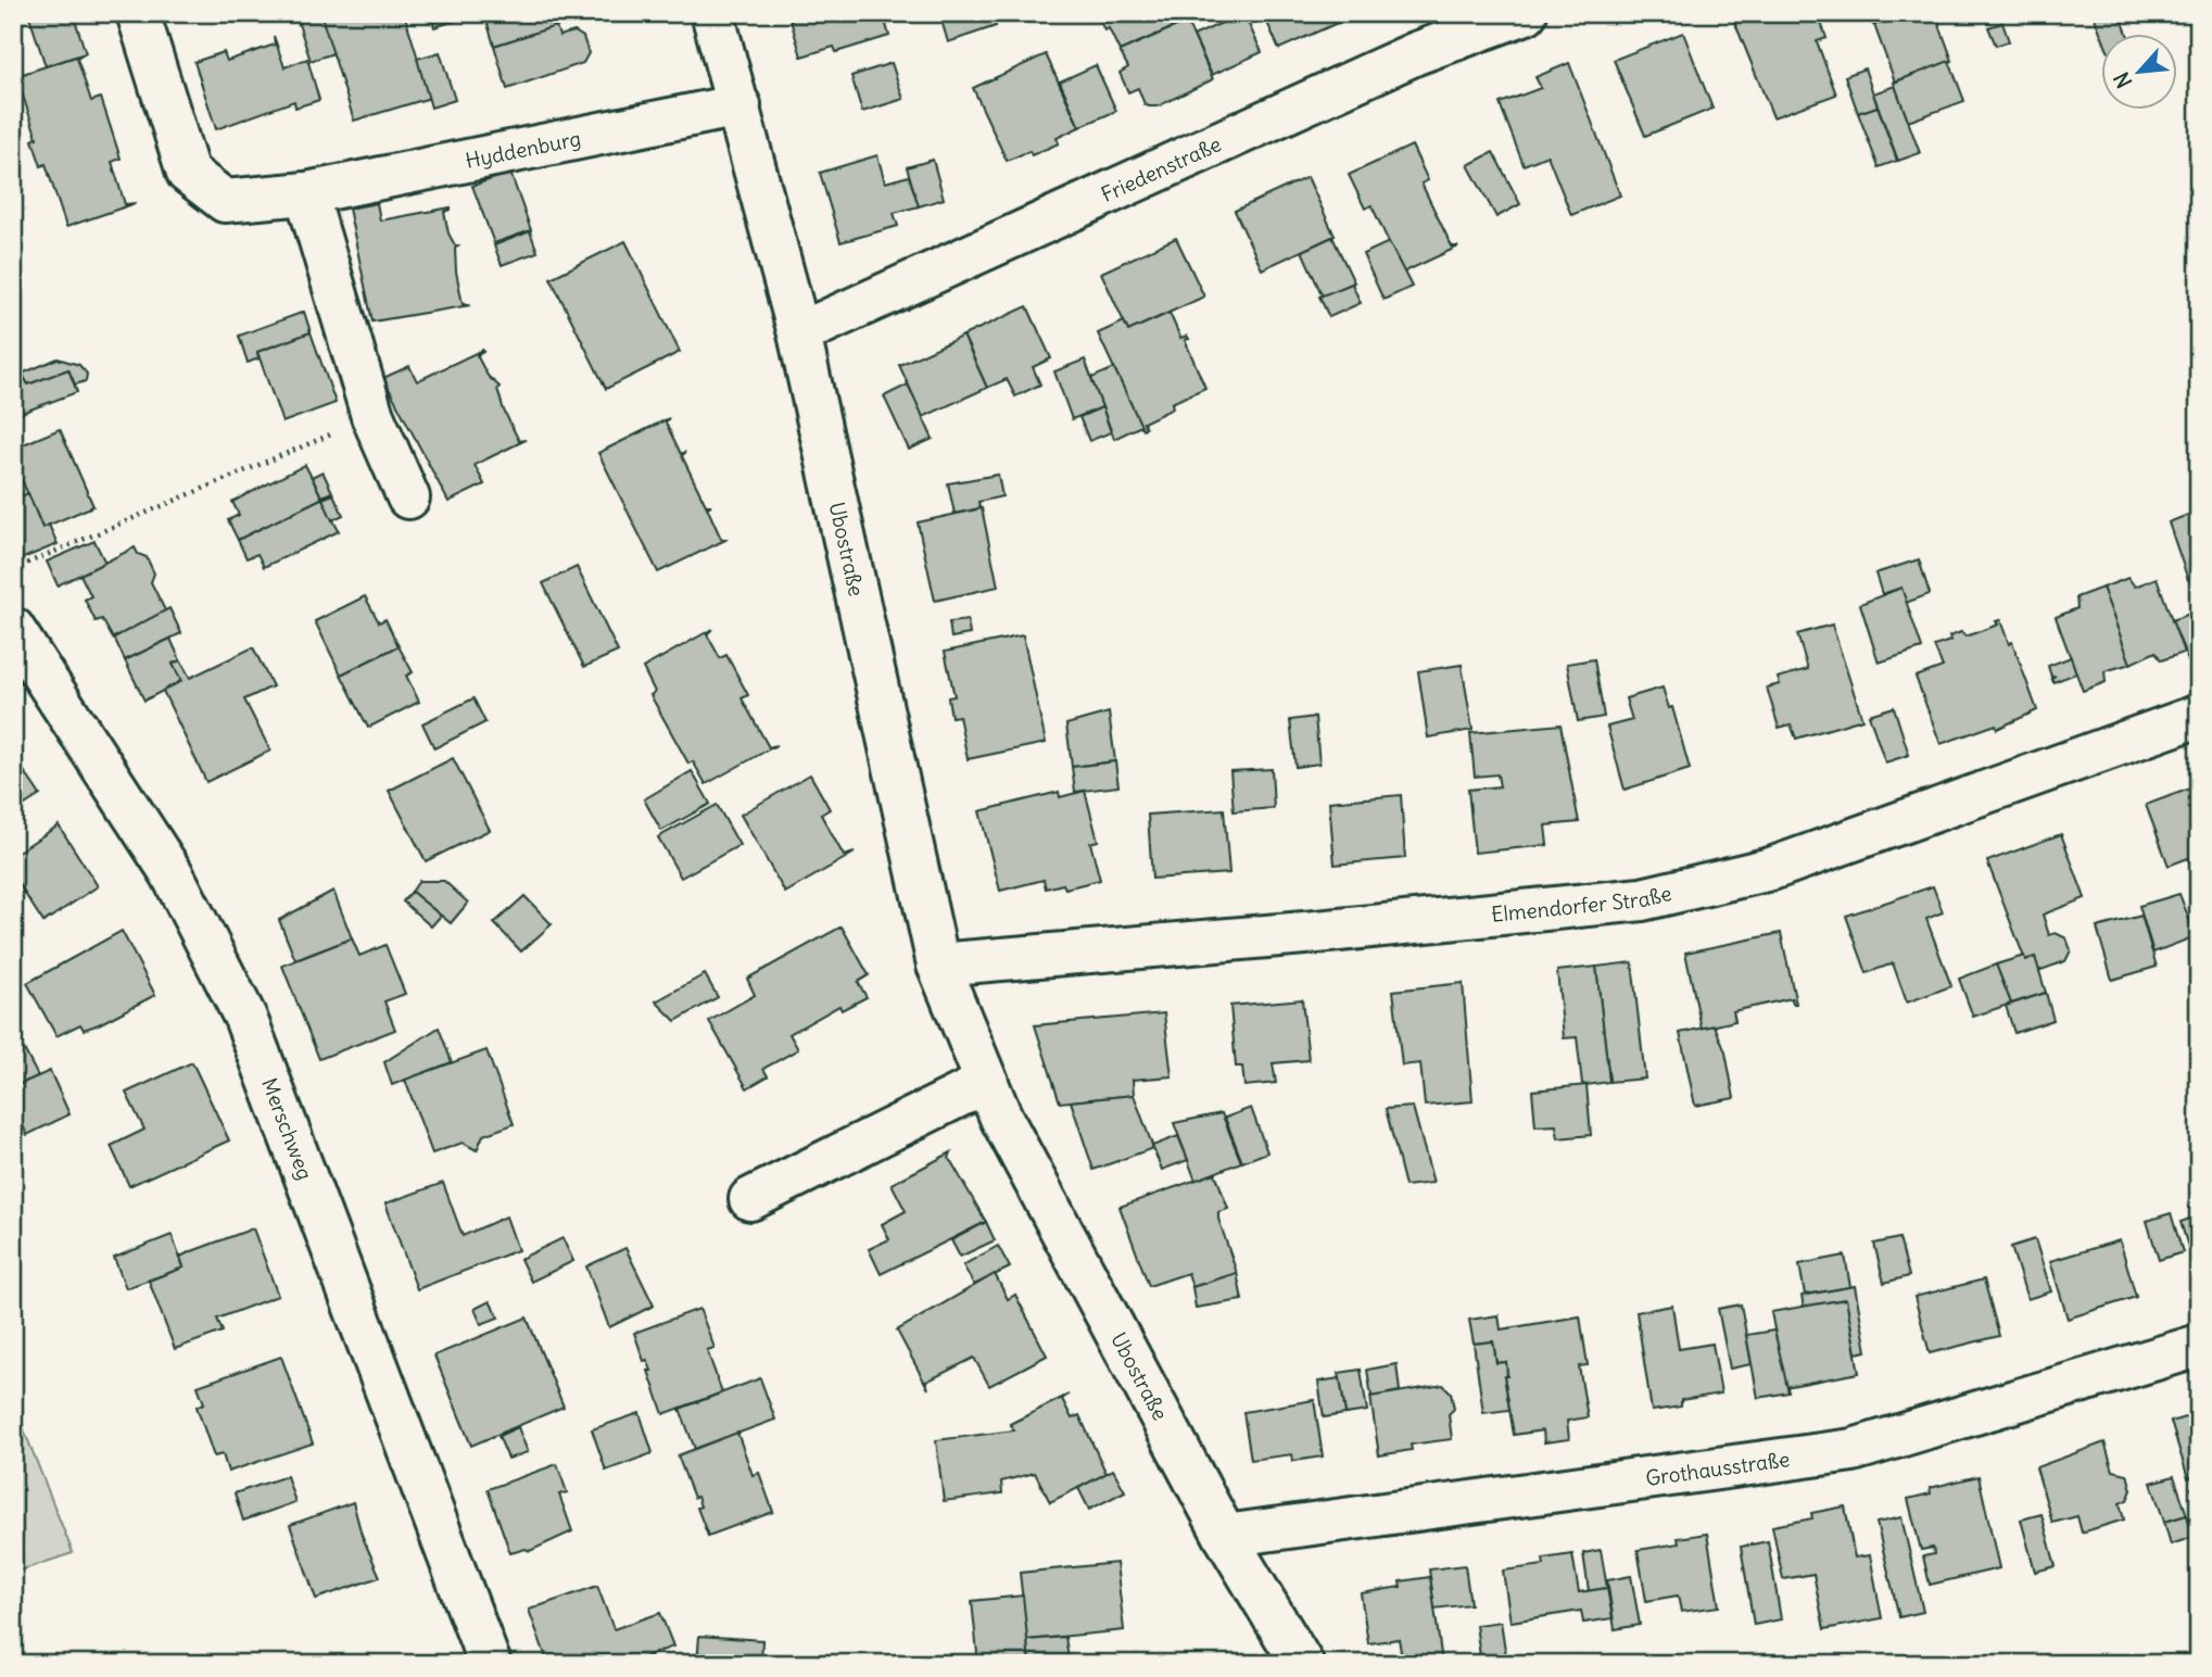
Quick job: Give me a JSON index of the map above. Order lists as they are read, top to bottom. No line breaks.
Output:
{"streets":{"street":["Hyddenburg","Friedenstraße","Ubostraße","Elmendorfer Straße","Merschweg","Grothausstraße"]},"crossings":[["Hyddenburg","Ubostraße"],["Friedenstraße","Ubostraße"],["Ubostraße","Elmendorfer Straße"],["Ubostraße","Grothausstraße"]],"north":"bottom left"}
